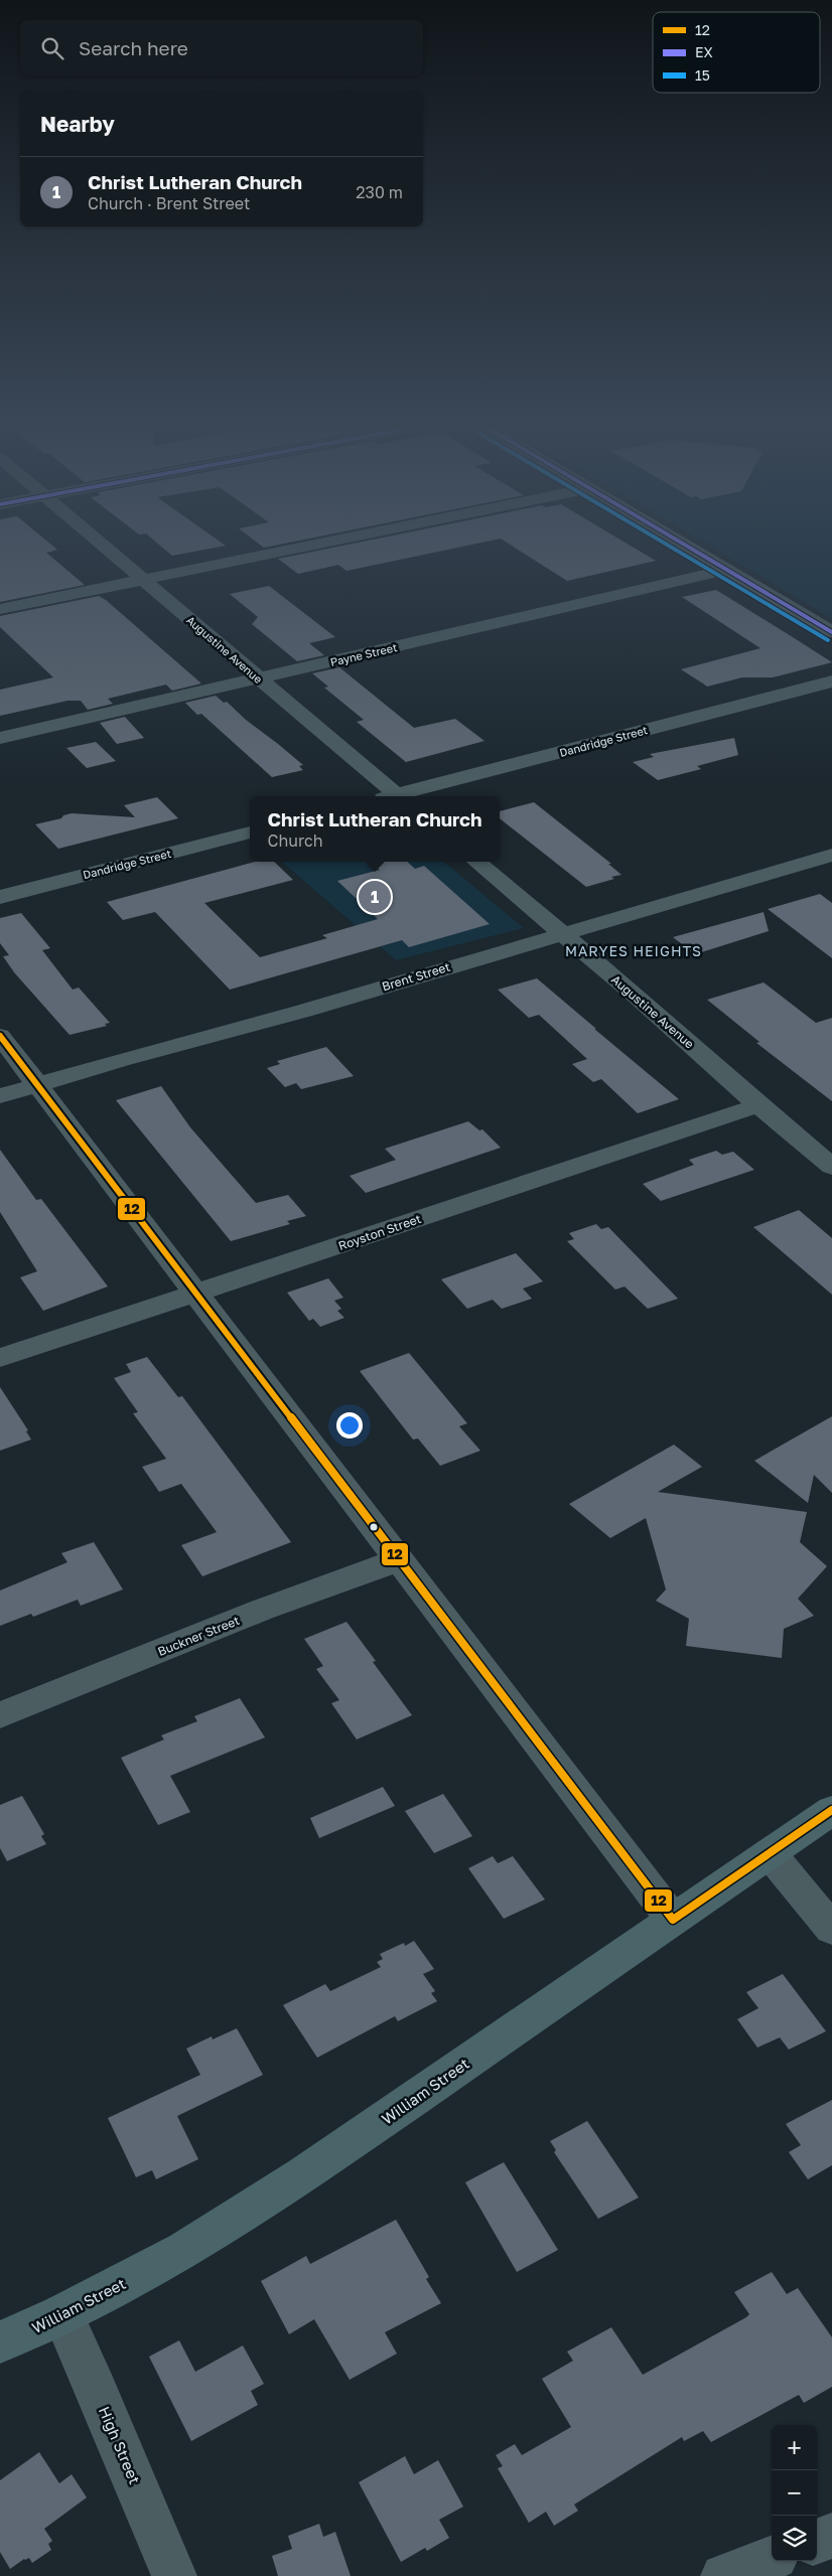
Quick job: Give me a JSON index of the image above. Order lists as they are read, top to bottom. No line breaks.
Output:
{"streets":{"main road":["William Street"],"street":["Augustine Avenue","Payne Street","Dandridge Street","Brent Street","Royston Street","Buckner Street","High Street"]},"crossings":[["Augustine Avenue","Payne Street"],["Augustine Avenue","Brent Street"],["Augustine Avenue","Royston Street"],["William Street","High Street"]],"districts":["MARYES HEIGHTS"],"lines":["transit line EX","transit line 15","transit line 12"],"legend":["12","EX","15"],"page":{"search":"Search here","heading":"Nearby","list":[{"mark":"1","name":"Christ Lutheran Church","note":"Church · Brent Street","value":"230 m"}],"popup":["Christ Lutheran Church","Church"],"pins":"1","map_buttons":["+","−"]}}
